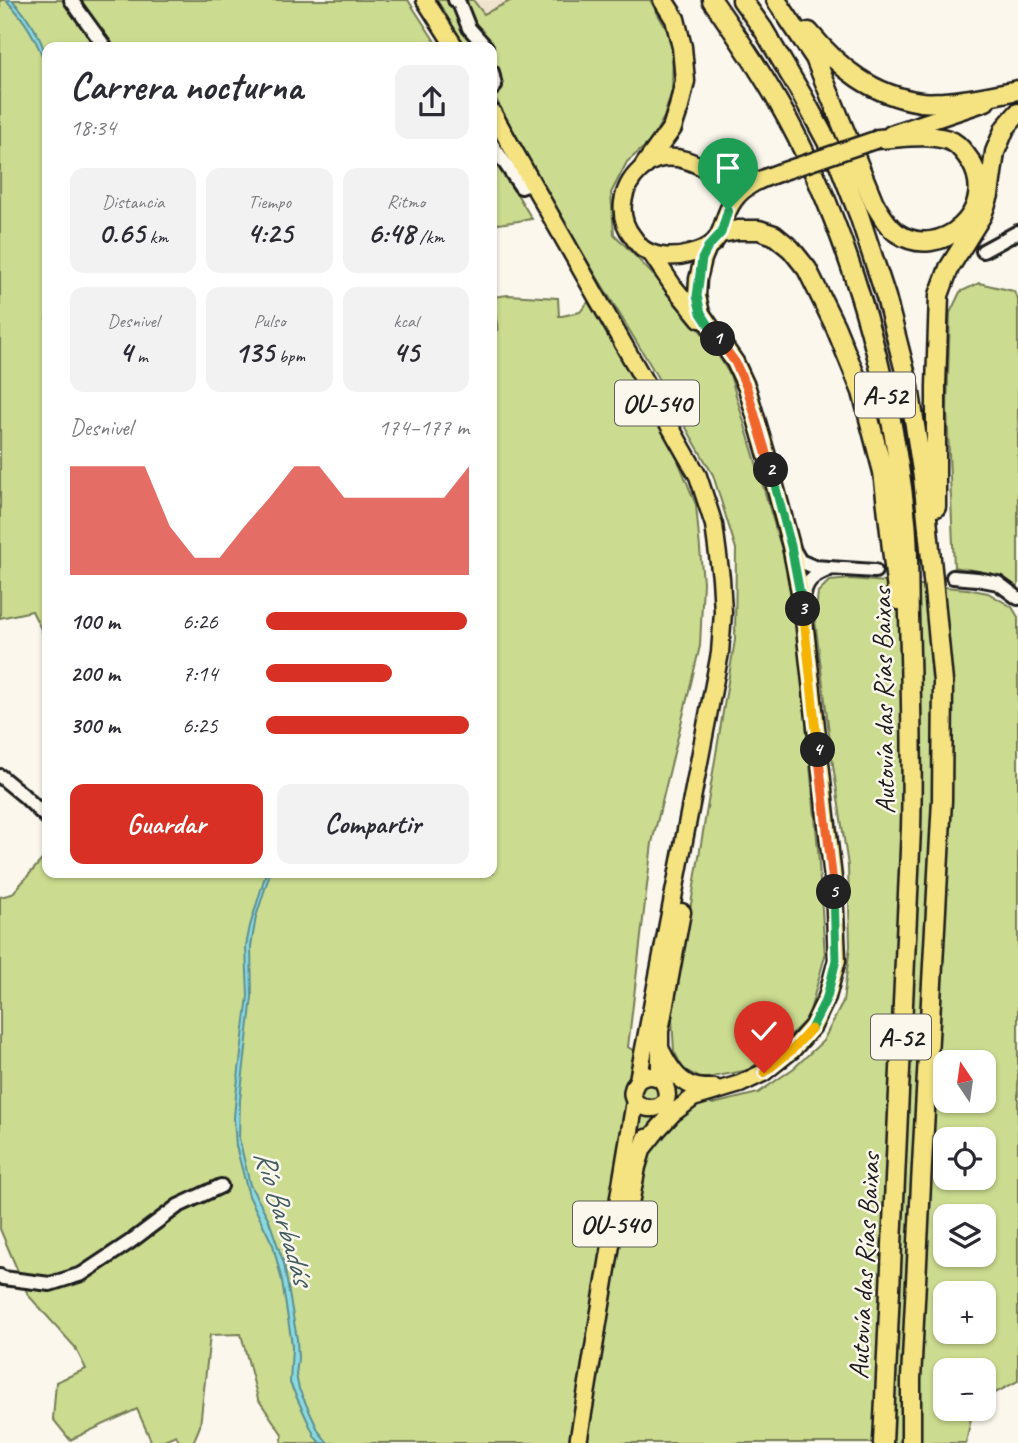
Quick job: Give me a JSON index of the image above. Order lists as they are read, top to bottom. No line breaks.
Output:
{"streets":{"highway":["A-52","Autovía das Rías Baixas"],"main road":["OU-540"]},"water":["Río Barbadás"],"north":"top","page":{"heading":["Carrera nocturna","18:34"],"stats":[["Distancia","0.65 km"],["Tiempo","4:25"],["Ritmo","6:48 /km"],["Desnivel","4 m"],["Pulso","135 bpm"],["kcal","45"]],"pins":["1","2","3","4","5"],"chart":["Desnivel","174–177 m"],"list":[{"name":"100 m","note":"6:26"},{"name":"200 m","note":"7:14"},{"name":"300 m","note":"6:25"}],"buttons":["Guardar","Compartir"],"map_buttons":["+","−"]}}
